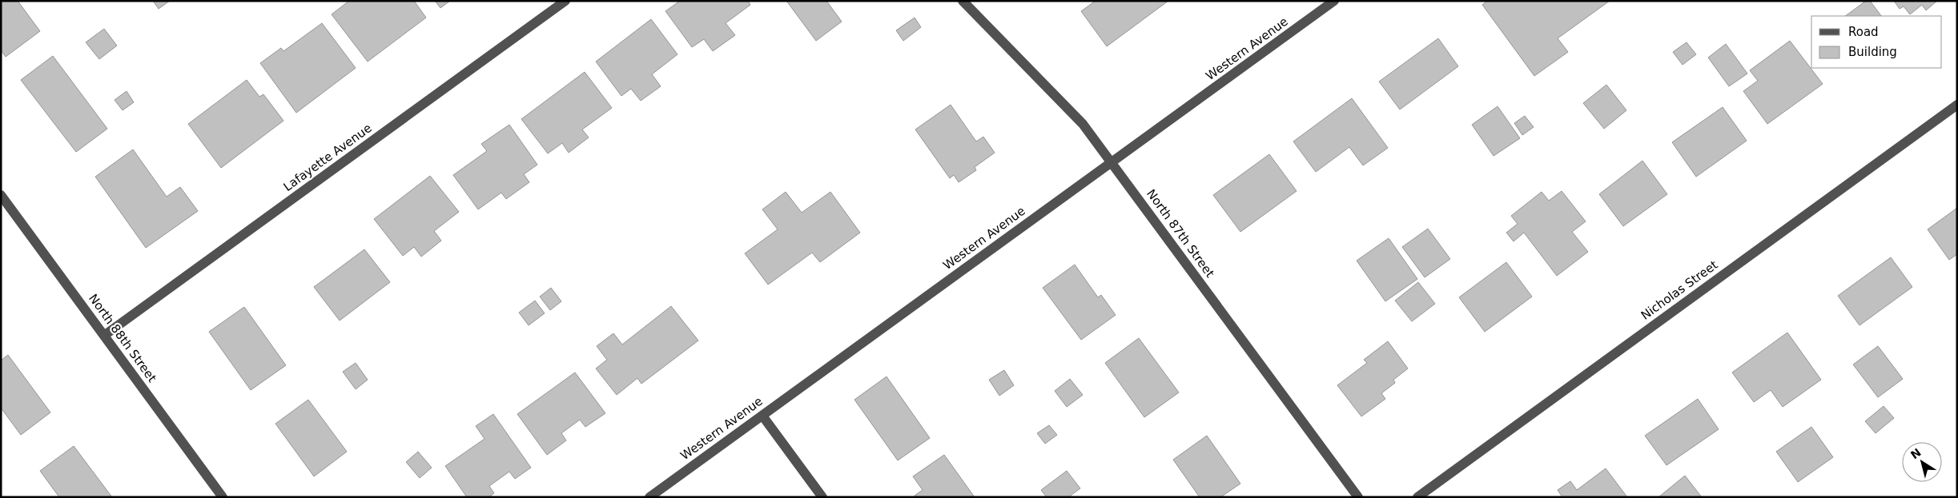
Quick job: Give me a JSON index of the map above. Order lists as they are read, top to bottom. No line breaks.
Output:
{"streets":{"street":["Western Avenue","Lafayette Avenue","North 87th Street","Nicholas Street","North 88th Street"]},"crossings":[["Western Avenue","North 87th Street"],["Lafayette Avenue","North 88th Street"]],"legend":["Road","Building"],"north":"top left"}
